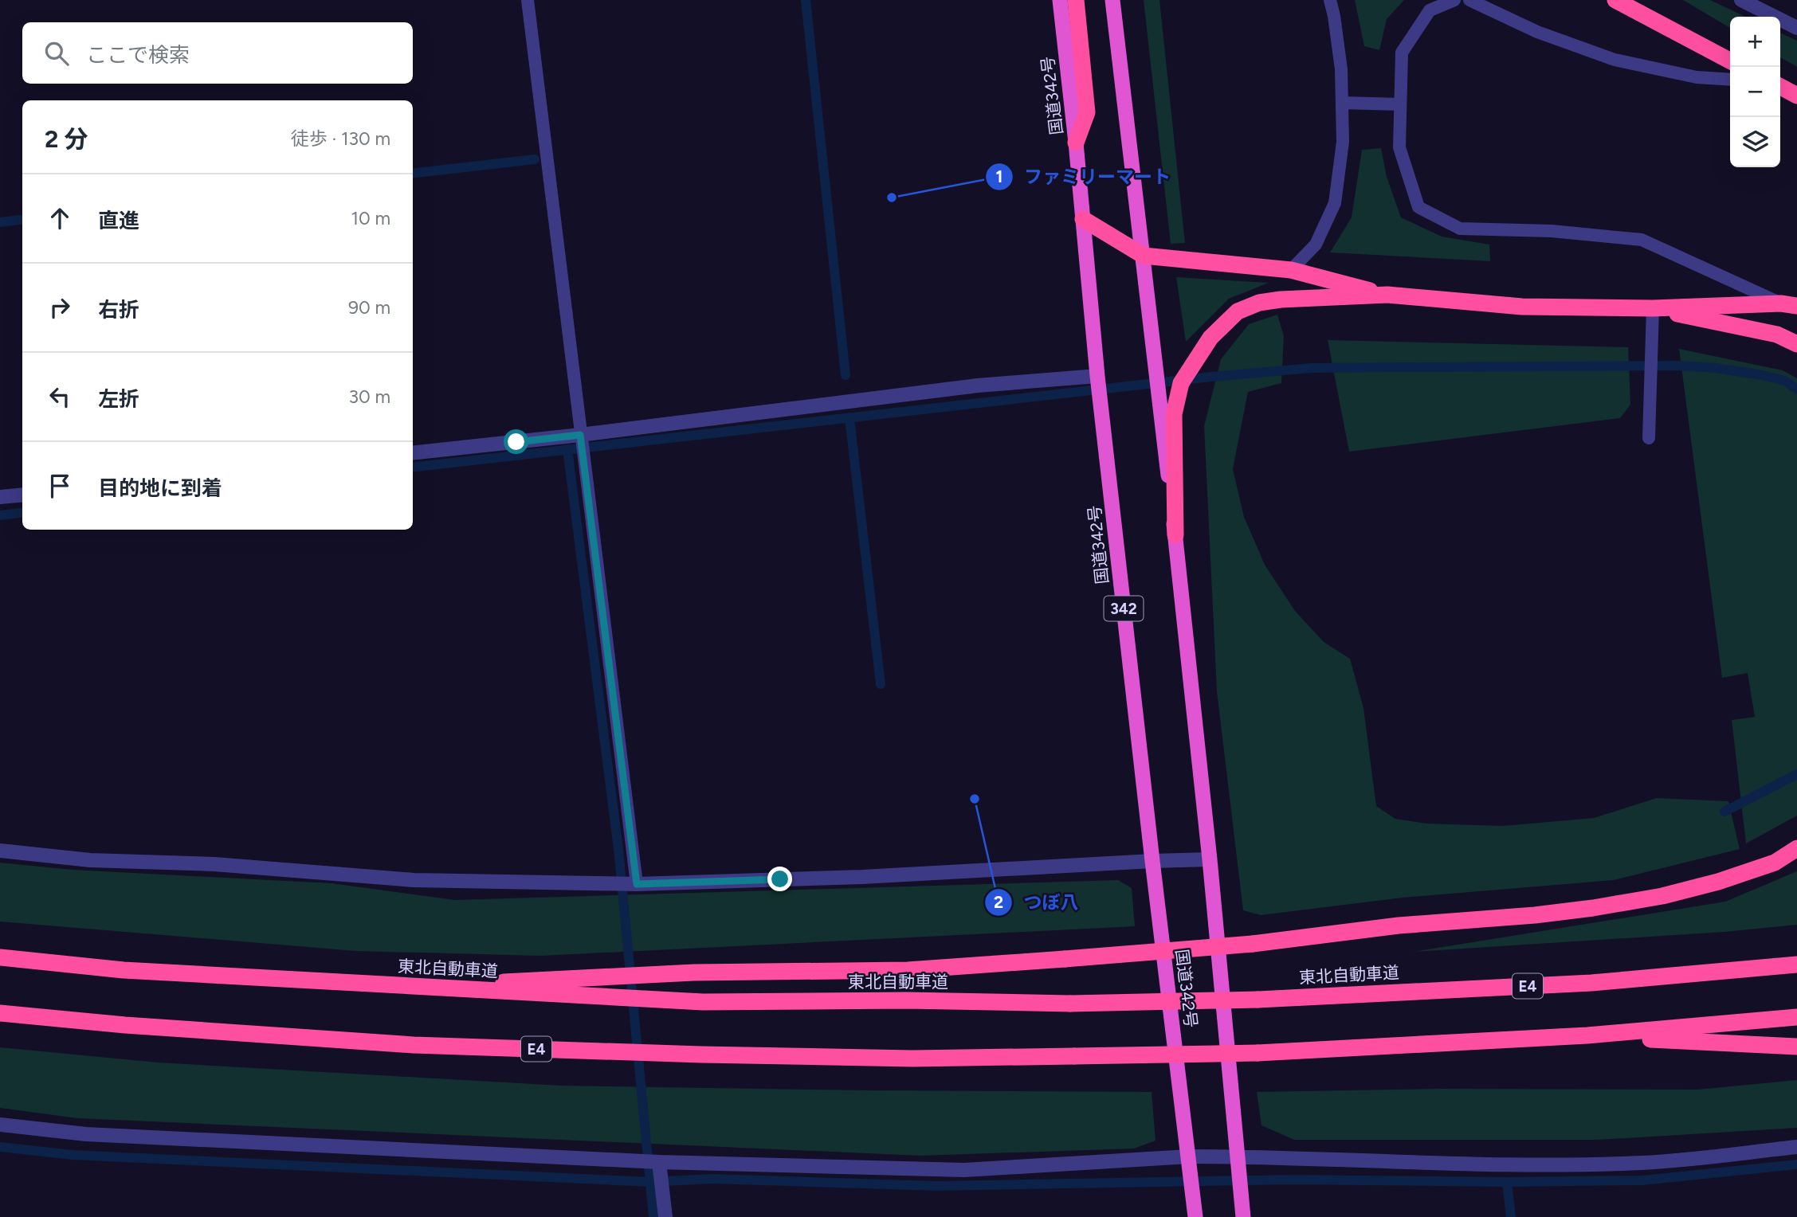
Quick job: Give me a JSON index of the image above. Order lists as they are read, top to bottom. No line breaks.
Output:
{"streets":{"highway":["国道342号","342","東北自動車道","E4"]},"places":["ファミリーマート","つぼ八"],"page":{"map_buttons":["+","−"],"search":"ここで検索","heading":["2 分","徒歩 · 130 m"],"list":[["直進","10 m"],["右折","90 m"],["左折","30 m"],"目的地に到着"]}}
